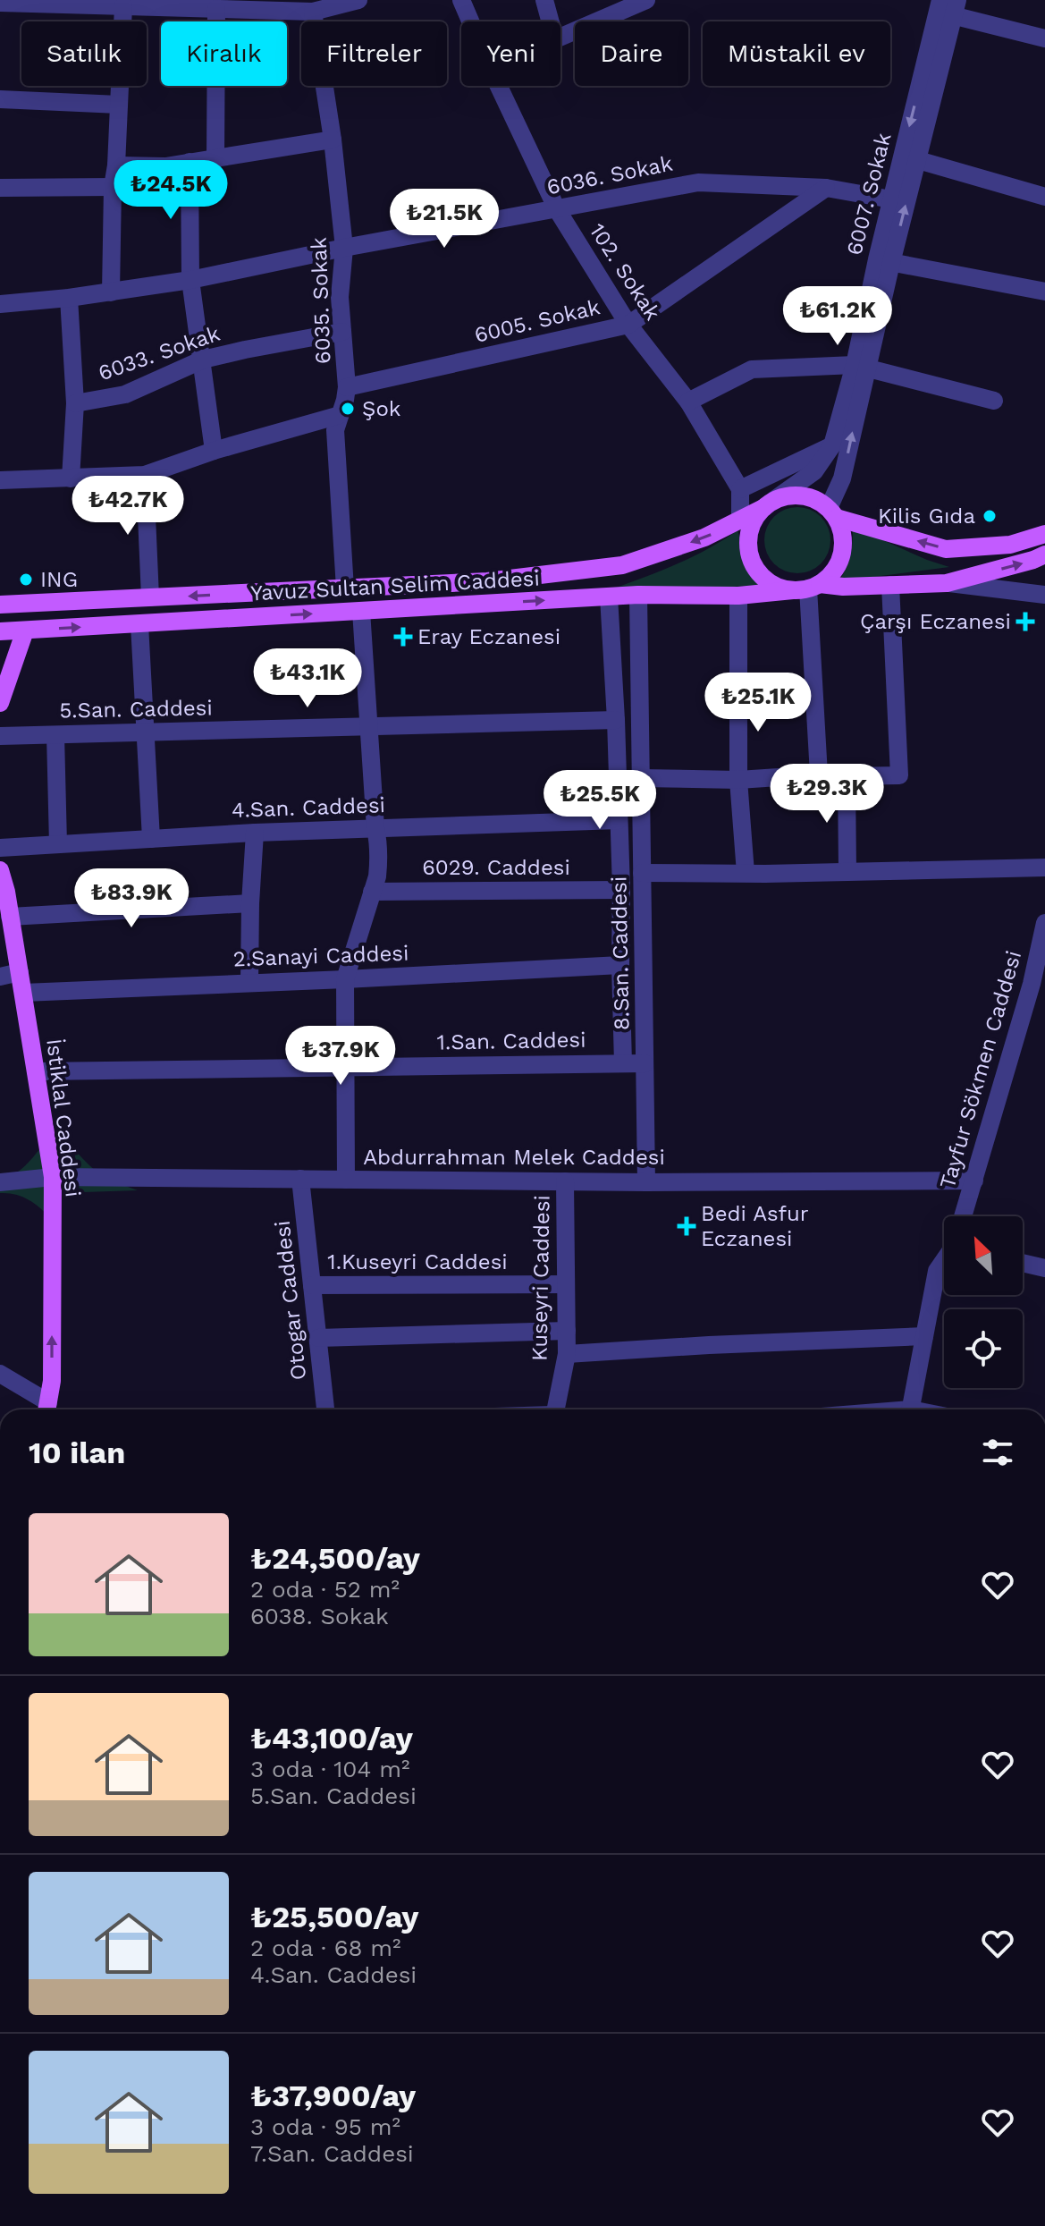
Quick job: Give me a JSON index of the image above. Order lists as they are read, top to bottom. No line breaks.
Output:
{"streets":{"main road":["Yavuz Sultan Selim Caddesi","İstiklal Caddesi"],"street":["6036. Sokak","6007. Sokak","102. Sokak","6035. Sokak","6005. Sokak","6033. Sokak","5.San. Caddesi","4.San. Caddesi","6029. Caddesi","8.San. Caddesi","2.Sanayi Caddesi","1.San. Caddesi","Tayfur Sökmen Caddesi","Abdurrahman Melek Caddesi","1.Kuseyri Caddesi","Kuseyri Caddesi","Otogar Caddesi"]},"crossings":[["6036. Sokak","6007. Sokak"],["6036. Sokak","102. Sokak"],["6036. Sokak","6035. Sokak"],["6036. Sokak","6005. Sokak"],["6007. Sokak","Yavuz Sultan Selim Caddesi"],["102. Sokak","6005. Sokak"],["6035. Sokak","6005. Sokak"],["6035. Sokak","6033. Sokak"],["6035. Sokak","Yavuz Sultan Selim Caddesi"],["Yavuz Sultan Selim Caddesi","8.San. Caddesi"],["5.San. Caddesi","8.San. Caddesi"],["4.San. Caddesi","8.San. Caddesi"],["6029. Caddesi","8.San. Caddesi"],["8.San. Caddesi","2.Sanayi Caddesi"],["8.San. Caddesi","1.San. Caddesi"],["8.San. Caddesi","Abdurrahman Melek Caddesi"],["2.Sanayi Caddesi","İstiklal Caddesi"],["1.San. Caddesi","İstiklal Caddesi"],["Tayfur Sökmen Caddesi","Abdurrahman Melek Caddesi"],["İstiklal Caddesi","Abdurrahman Melek Caddesi"],["Abdurrahman Melek Caddesi","Kuseyri Caddesi"],["Abdurrahman Melek Caddesi","Otogar Caddesi"],["1.Kuseyri Caddesi","Kuseyri Caddesi"],["1.Kuseyri Caddesi","Otogar Caddesi"]],"one_way":["İstiklal Caddesi"],"places":{"other":["Şok","Kilis Gıda","ING"],"health":["Çarşı Eczanesi","Eray Eczanesi","Bedi Asfur Eczanesi"]},"north":"top left","page":{"chip":["Satılık","Kiralık","Filtreler","Yeni","Daire","Müstakil ev"],"price":["₺24.5K","₺21.5K","₺61.2K","₺42.7K","₺43.1K","₺25.1K","₺29.3K","₺25.5K","₺83.9K","₺37.9K"],"heading":"10 ilan","list":[{"name":"₺24,500/ay","note":"2 oda · 52 m² · 6038. Sokak"},{"name":"₺43,100/ay","note":"3 oda · 104 m² · 5.San. Caddesi"},{"name":"₺25,500/ay","note":"2 oda · 68 m² · 4.San. Caddesi"},{"name":"₺37,900/ay","note":"3 oda · 95 m² · 7.San. Caddesi"}]}}
